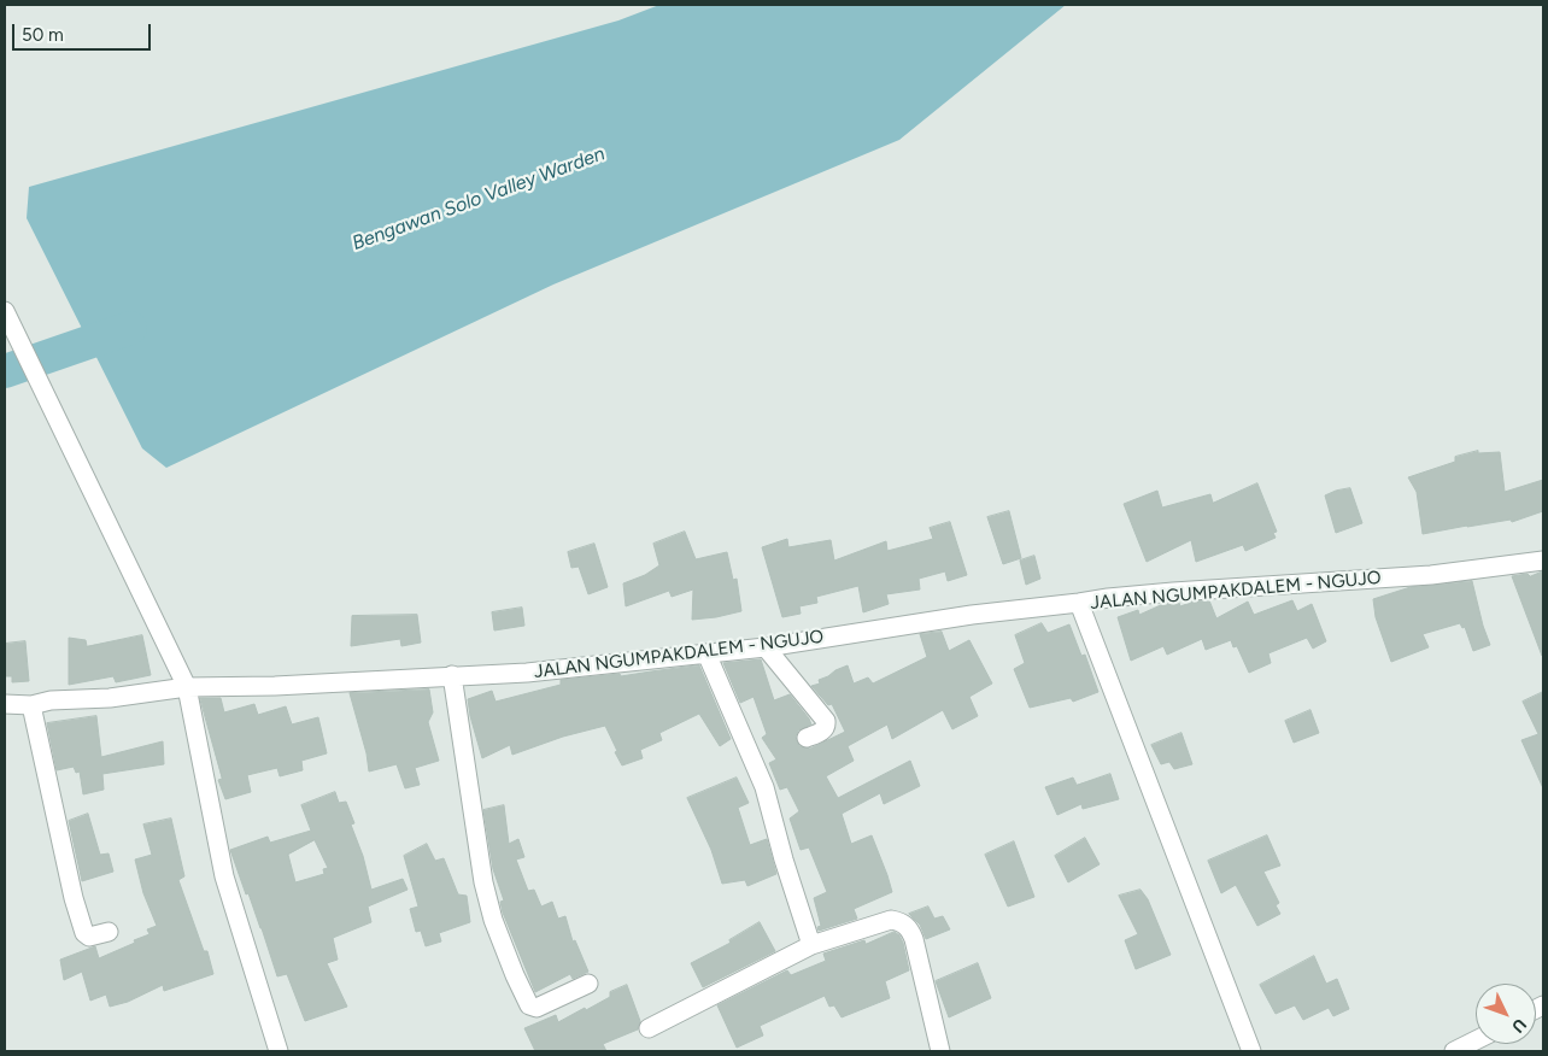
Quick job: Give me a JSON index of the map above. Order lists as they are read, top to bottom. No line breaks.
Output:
{"streets":{"street":["JALAN NGUMPAKDALEM - NGUJO"]},"water":["Bengawan Solo Valley Warden"],"scale_bar":"50 m","north":"bottom right"}
